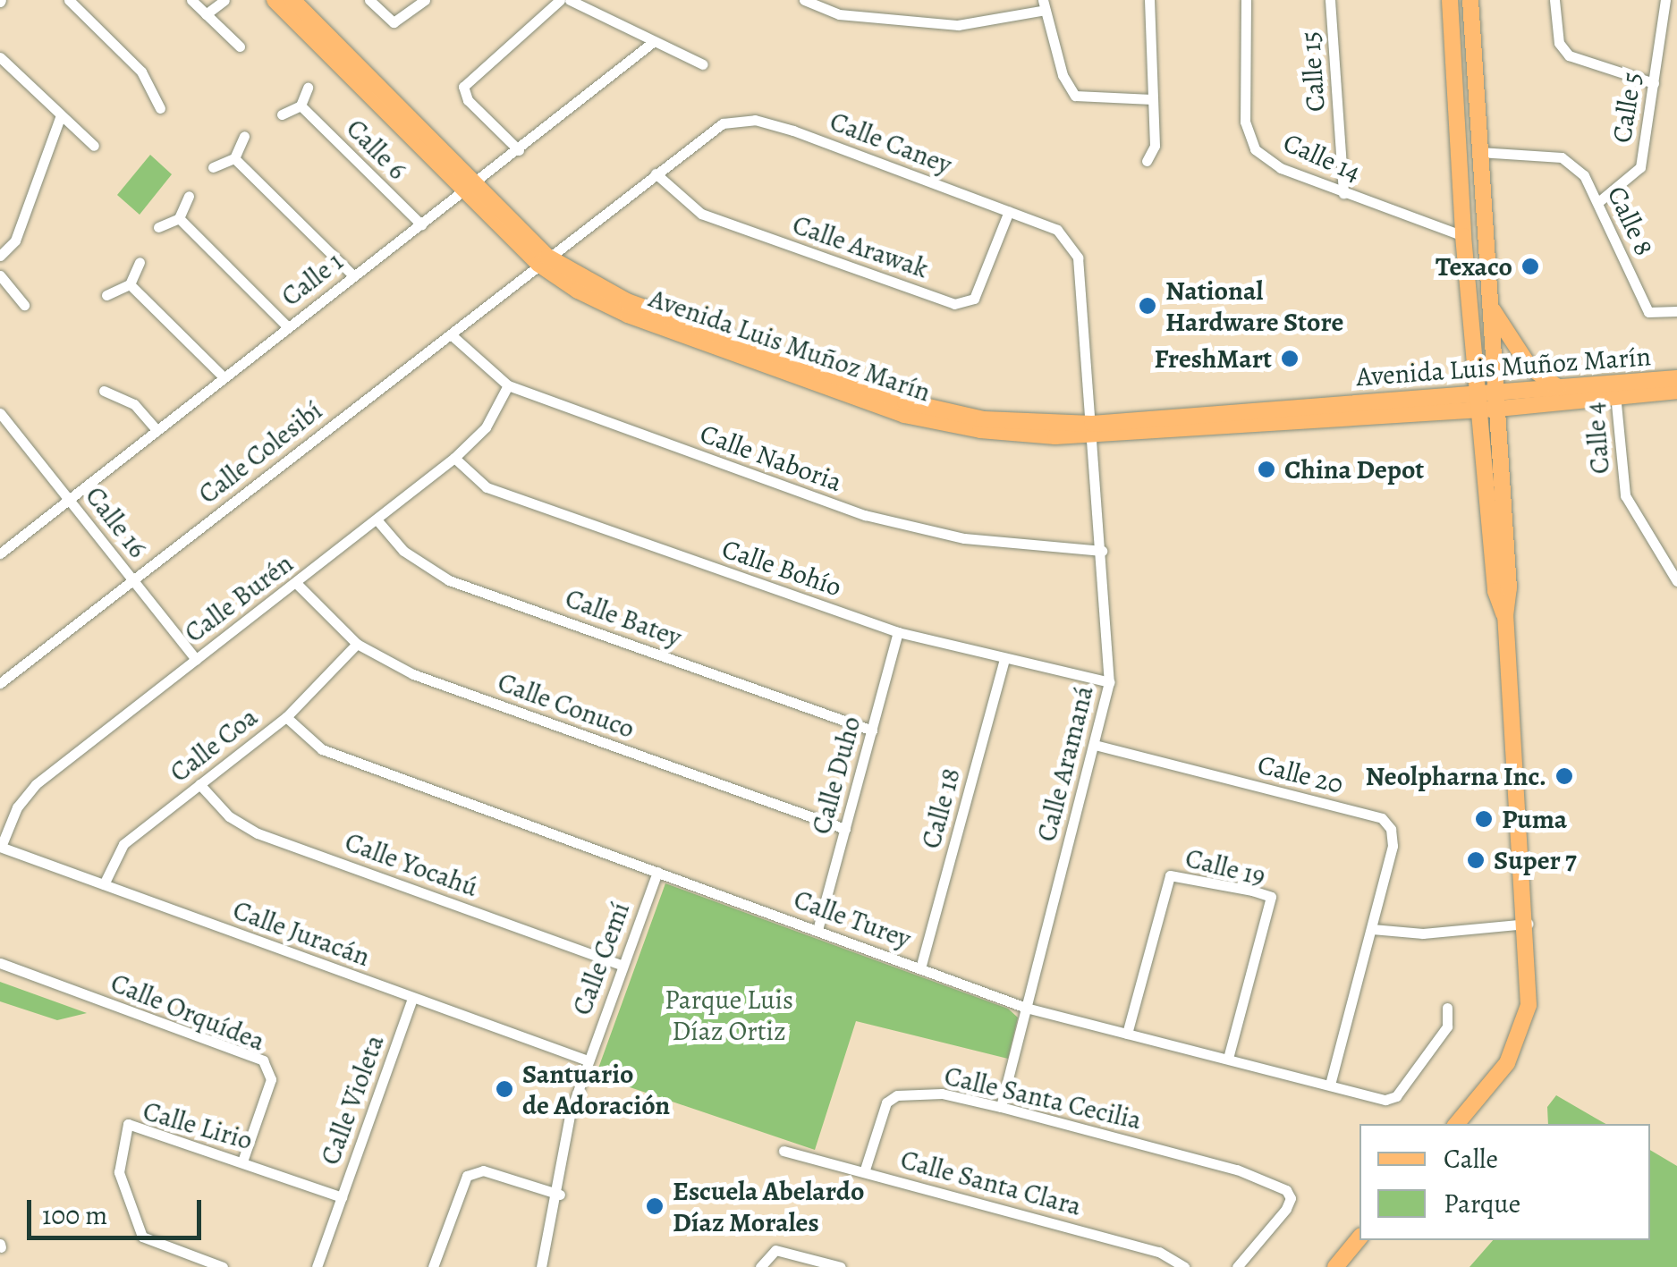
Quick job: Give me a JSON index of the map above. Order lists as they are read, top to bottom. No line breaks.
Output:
{"streets":{"main road":["Avenida Luis Muñoz Marín"],"street":["Calle 15","Calle 5","Calle Caney","Calle 6","Calle 14","Calle 8","Calle Arawak","Calle 1","Calle 4","Calle Colesibí","Calle Naboria","Calle 16","Calle Bohío","Calle Burén","Calle Batey","Calle Conuco","Calle Coa","Calle Aramaná","Calle 20","Calle Duho","Calle 18","Calle Yocahú","Calle 19","Calle Turey","Calle Juracán","Calle Cemí","Calle Orquídea","Calle Santa Cecilia","Calle Violeta","Calle Lirio","Calle Santa Clara"]},"crossings":[["Calle 15","Calle 14"],["Calle 5","Calle 8"],["Calle Caney","Calle Arawak"],["Calle Caney","Avenida Luis Muñoz Marín"],["Calle Caney","Calle Colesibí"],["Calle Caney","Calle Aramaná"],["Calle 6","Calle 1"],["Calle 1","Avenida Luis Muñoz Marín"],["Calle 1","Calle 16"],["Avenida Luis Muñoz Marín","Calle 4"],["Avenida Luis Muñoz Marín","Calle Colesibí"],["Avenida Luis Muñoz Marín","Calle Aramaná"],["Calle Colesibí","Calle Naboria"],["Calle Colesibí","Calle 16"],["Calle Naboria","Calle Burén"],["Calle Naboria","Calle Aramaná"],["Calle 16","Calle Burén"],["Calle Bohío","Calle Burén"],["Calle Bohío","Calle Aramaná"],["Calle Bohío","Calle Duho"],["Calle Bohío","Calle 18"],["Calle Burén","Calle Batey"],["Calle Burén","Calle Conuco"],["Calle Burén","Calle Juracán"],["Calle Batey","Calle Duho"],["Calle Conuco","Calle Coa"],["Calle Conuco","Calle Duho"],["Calle Coa","Calle Yocahú"],["Calle Coa","Calle Turey"],["Calle Coa","Calle Juracán"],["Calle Aramaná","Calle 20"],["Calle Aramaná","Calle Turey"],["Calle Aramaná","Calle Santa Cecilia"],["Calle 20","Calle Turey"],["Calle Duho","Calle Turey"],["Calle 18","Calle Turey"],["Calle Yocahú","Calle Cemí"],["Calle 19","Calle Turey"],["Calle Turey","Calle Cemí"],["Calle Juracán","Calle Cemí"],["Calle Juracán","Calle Violeta"],["Calle Orquídea","Calle Lirio"],["Calle Santa Cecilia","Calle Santa Clara"],["Calle Violeta","Calle Lirio"]],"parks":["Parque Luis Díaz Ortiz"],"places":["Texaco","National Hardware Store","FreshMart","China Depot","Neolpharna Inc.","Puma","Super 7","Santuario de Adoración","Escuela Abelardo Díaz Morales"],"legend":["Calle","Parque"],"scale_bar":"100 m"}
